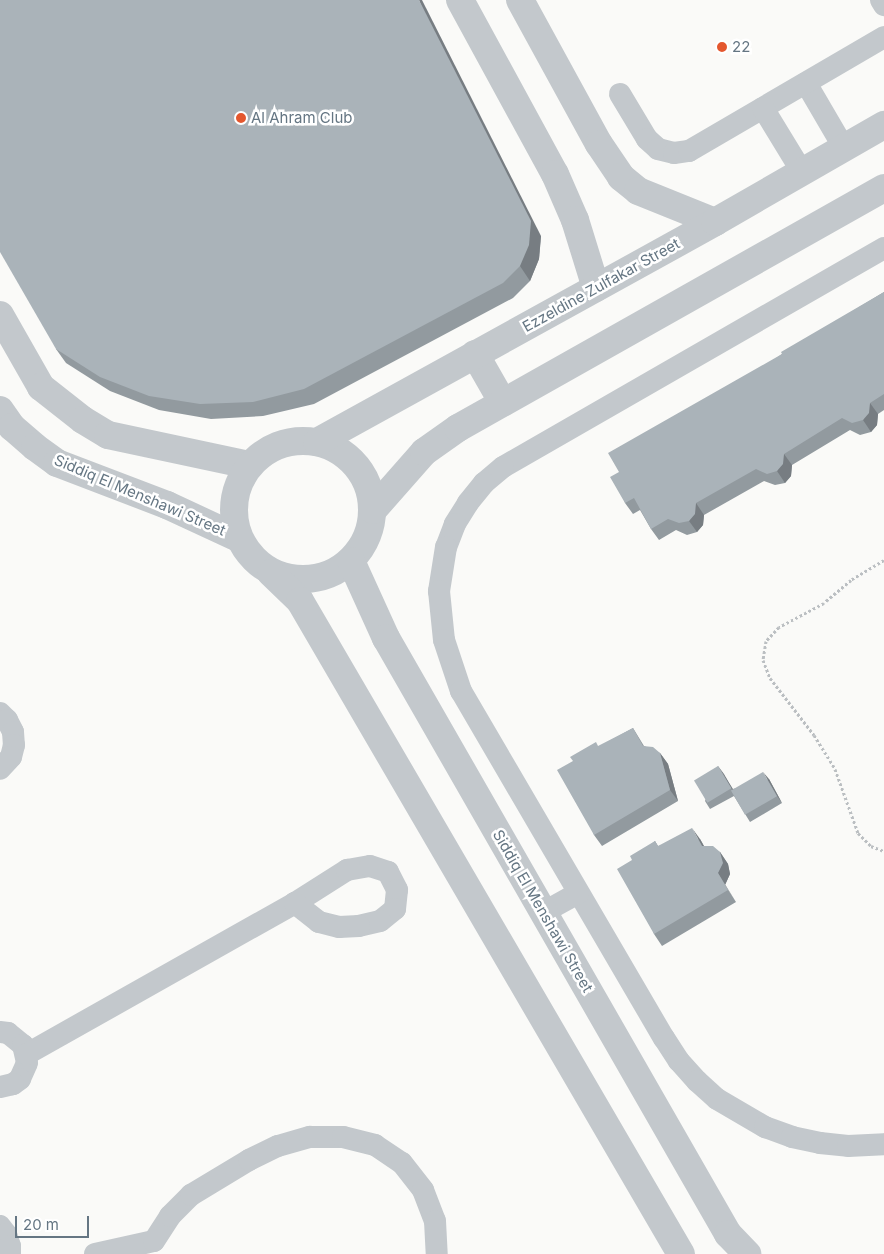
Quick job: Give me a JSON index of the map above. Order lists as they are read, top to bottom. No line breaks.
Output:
{"streets":{"street":["Ezzeldine Zulfakar Street","Siddiq El Menshawi Street"]},"crossings":[["Ezzeldine Zulfakar Street","Siddiq El Menshawi Street"]],"places":["22","Al Ahram Club"],"scale_bar":"20 m"}
